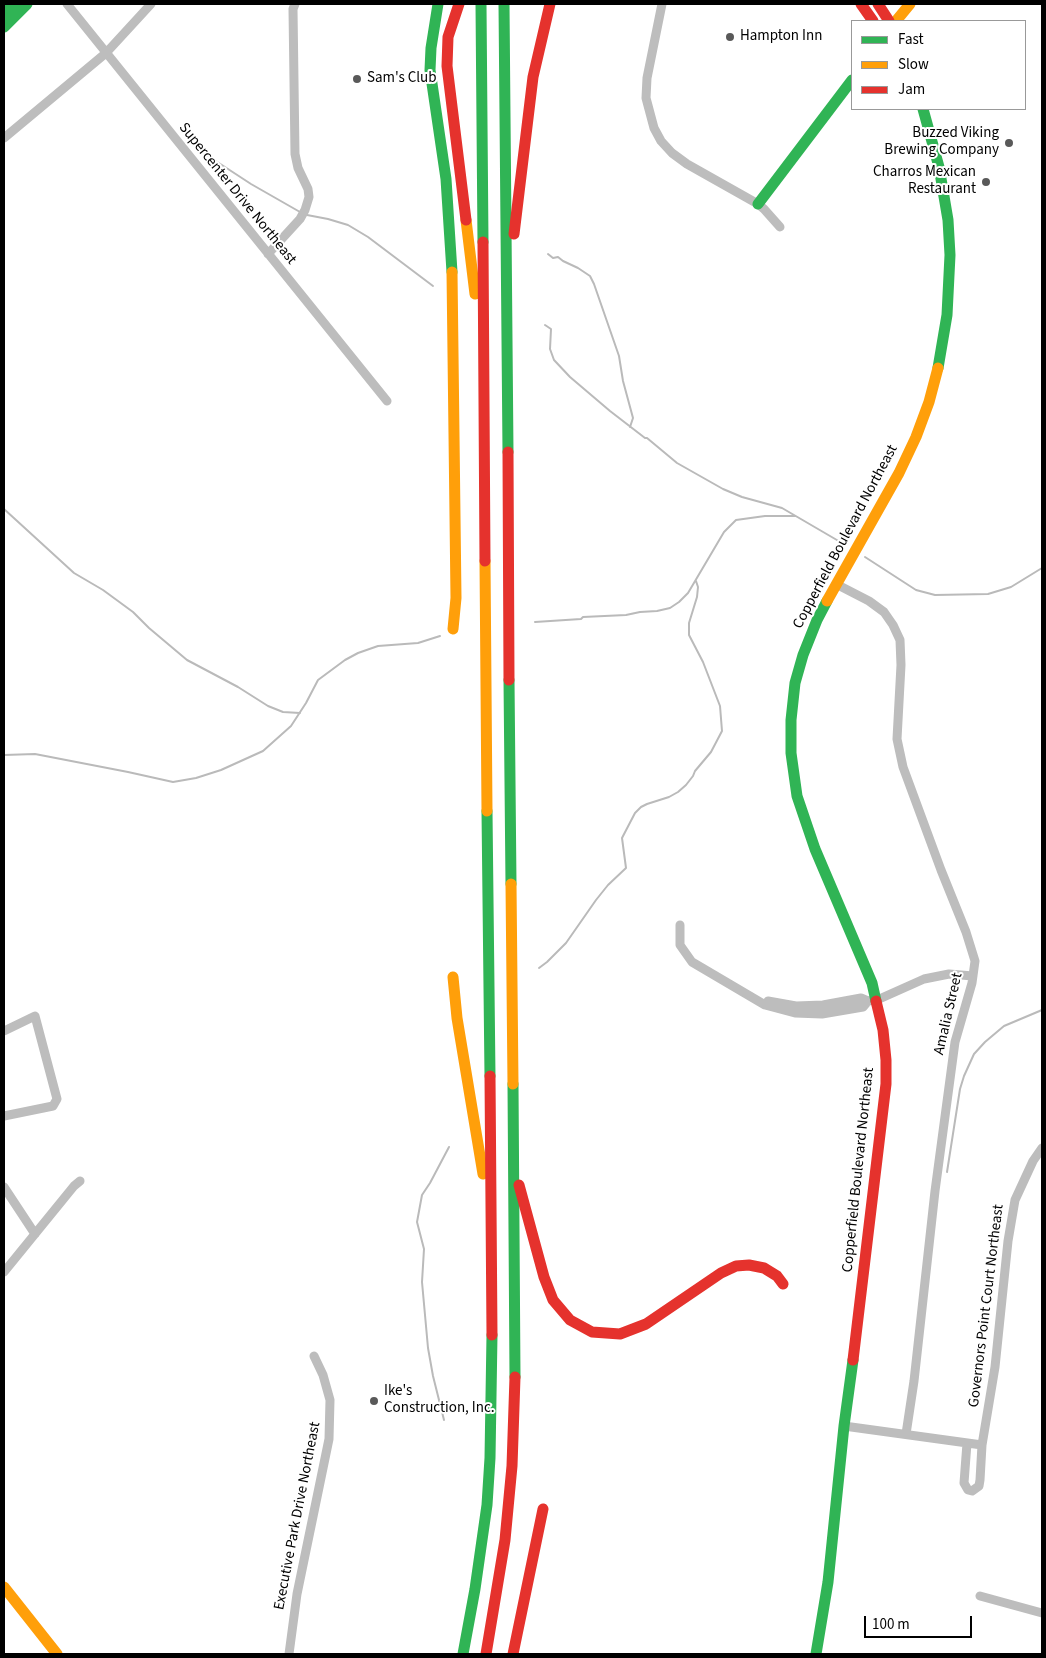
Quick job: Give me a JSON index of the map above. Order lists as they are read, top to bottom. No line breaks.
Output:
{"streets":{"main road":["Copperfield Boulevard Northeast"],"street":["Supercenter Drive Northeast","Amalia Street","Governors Point Court Northeast","Executive Park Drive Northeast"]},"crossings":[["Copperfield Boulevard Northeast","Amalia Street"]],"places":["Hampton Inn","Sam's Club","Buzzed Viking Brewing Company","Charros Mexican Restaurant","Ike's Construction, Inc."],"legend":["Fast","Slow","Jam"],"scale_bar":"100 m"}
